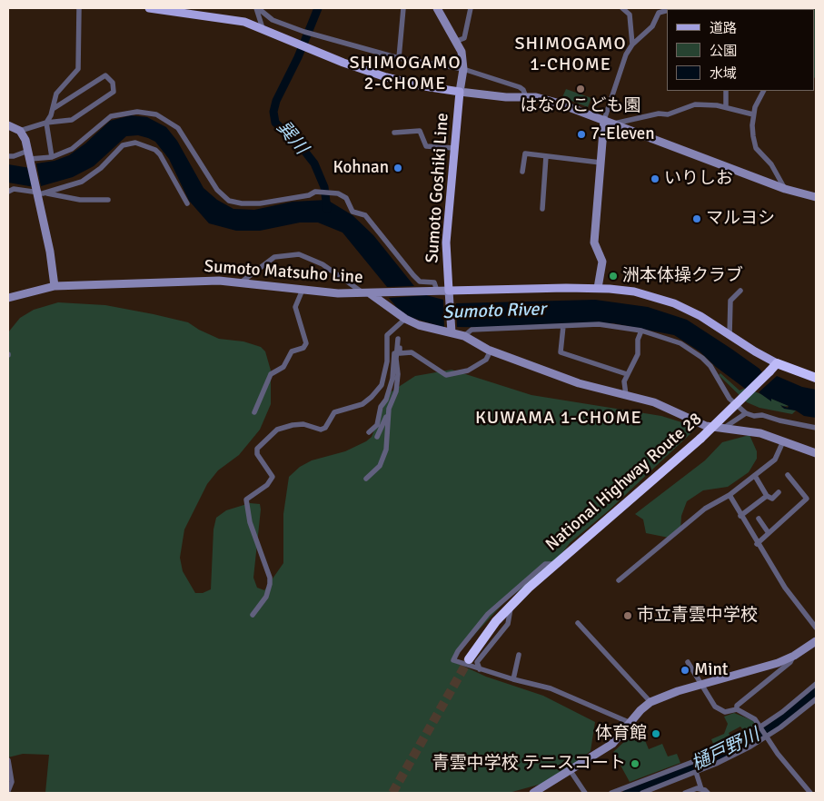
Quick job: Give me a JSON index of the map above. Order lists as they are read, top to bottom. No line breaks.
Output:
{"streets":{"highway":["National Highway Route 28"],"main road":["Sumoto Goshiki Line","Sumoto Matsuho Line"]},"crossings":[["Sumoto Goshiki Line","Sumoto Matsuho Line"]],"districts":["SHIMOGAMO 1-CHOME","SHIMOGAMO 2-CHOME","KUWAMA 1-CHOME"],"water":["巽川","Sumoto River","樋戸野川"],"places":["はなのこども園","7-Eleven","Kohnan","いりしお","マルヨシ","洲本体操クラブ","市立青雲中学校","Mint","体育館","青雲中学校 テニスコート"],"legend":["道路","公園","水域"]}
